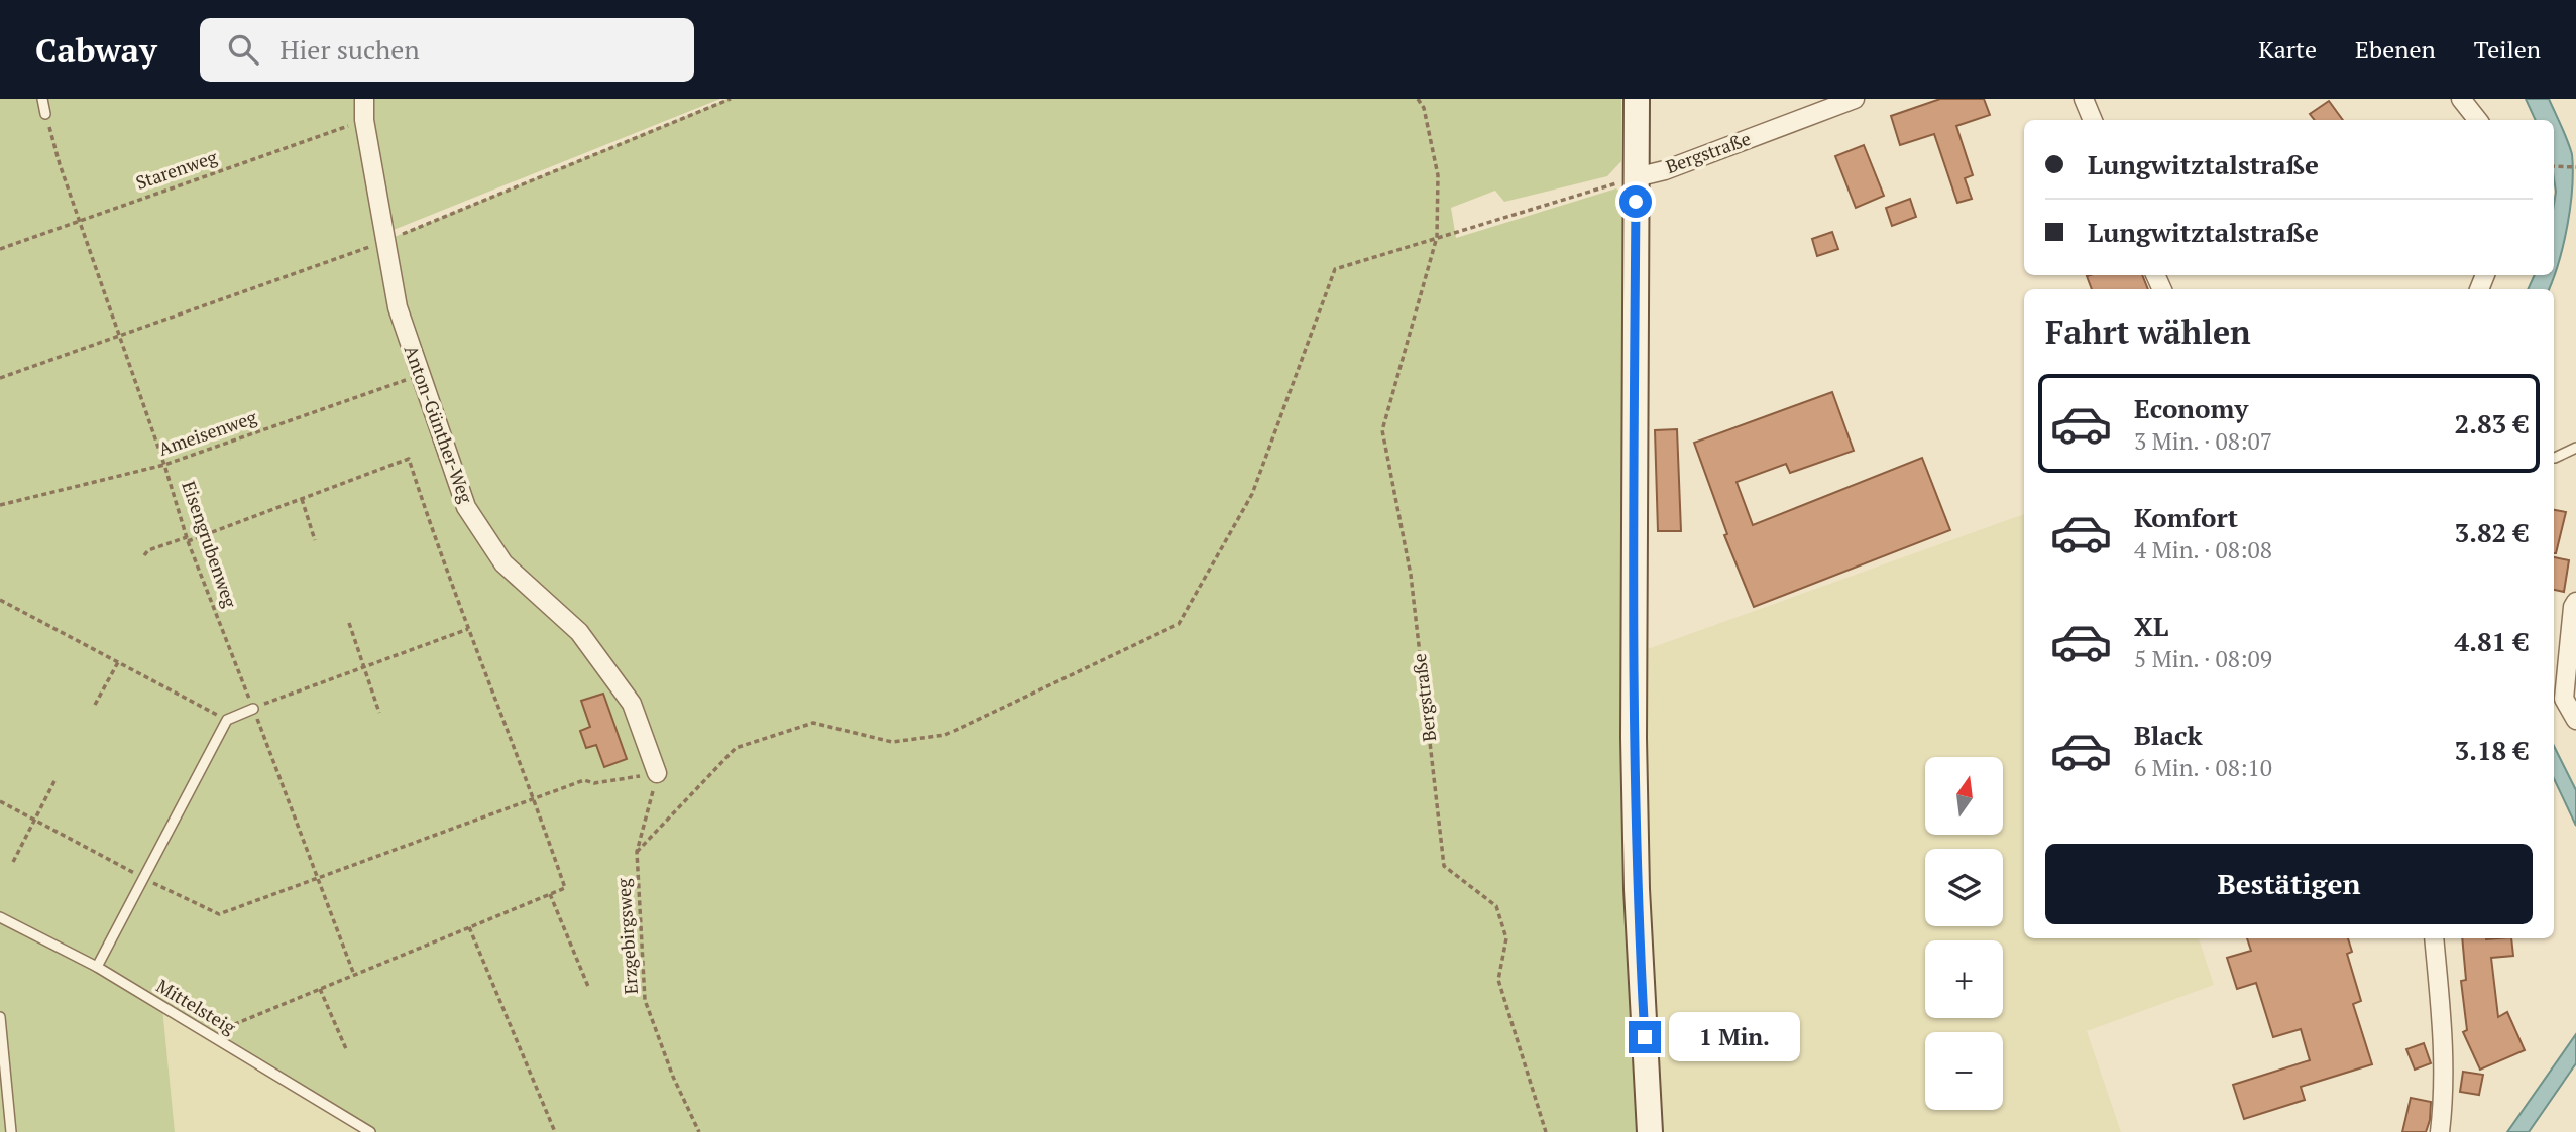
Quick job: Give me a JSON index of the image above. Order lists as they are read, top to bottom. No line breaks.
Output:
{"streets":{"street":["Bergstraße","Anton-Günther-Weg"],"lane":["Mittelsteig"],"path":["Starenweg","Ameisenweg","Eisengrubenweg","Erzgebirgsweg"]},"crossings":[["Starenweg","Anton-Günther-Weg"],["Starenweg","Eisengrubenweg"],["Anton-Günther-Weg","Ameisenweg"],["Anton-Günther-Weg","Erzgebirgsweg"],["Ameisenweg","Eisengrubenweg"]],"north":"top","page":{"header":"Cabway","search":"Hier suchen","nav":["Karte","Ebenen","Teilen"],"banner":["Lungwitztalstraße","Lungwitztalstraße"],"heading":"Fahrt wählen","list":[{"name":"Economy","note":"3 Min. · 08:07","value":"2.83 €"},{"name":"Komfort","note":"4 Min. · 08:08","value":"3.82 €"},{"name":"XL","note":"5 Min. · 08:09","value":"4.81 €"},{"name":"Black","note":"6 Min. · 08:10","value":"3.18 €"}],"map_buttons":["+","−"],"buttons":"Bestätigen","bubble":"1 Min."}}
